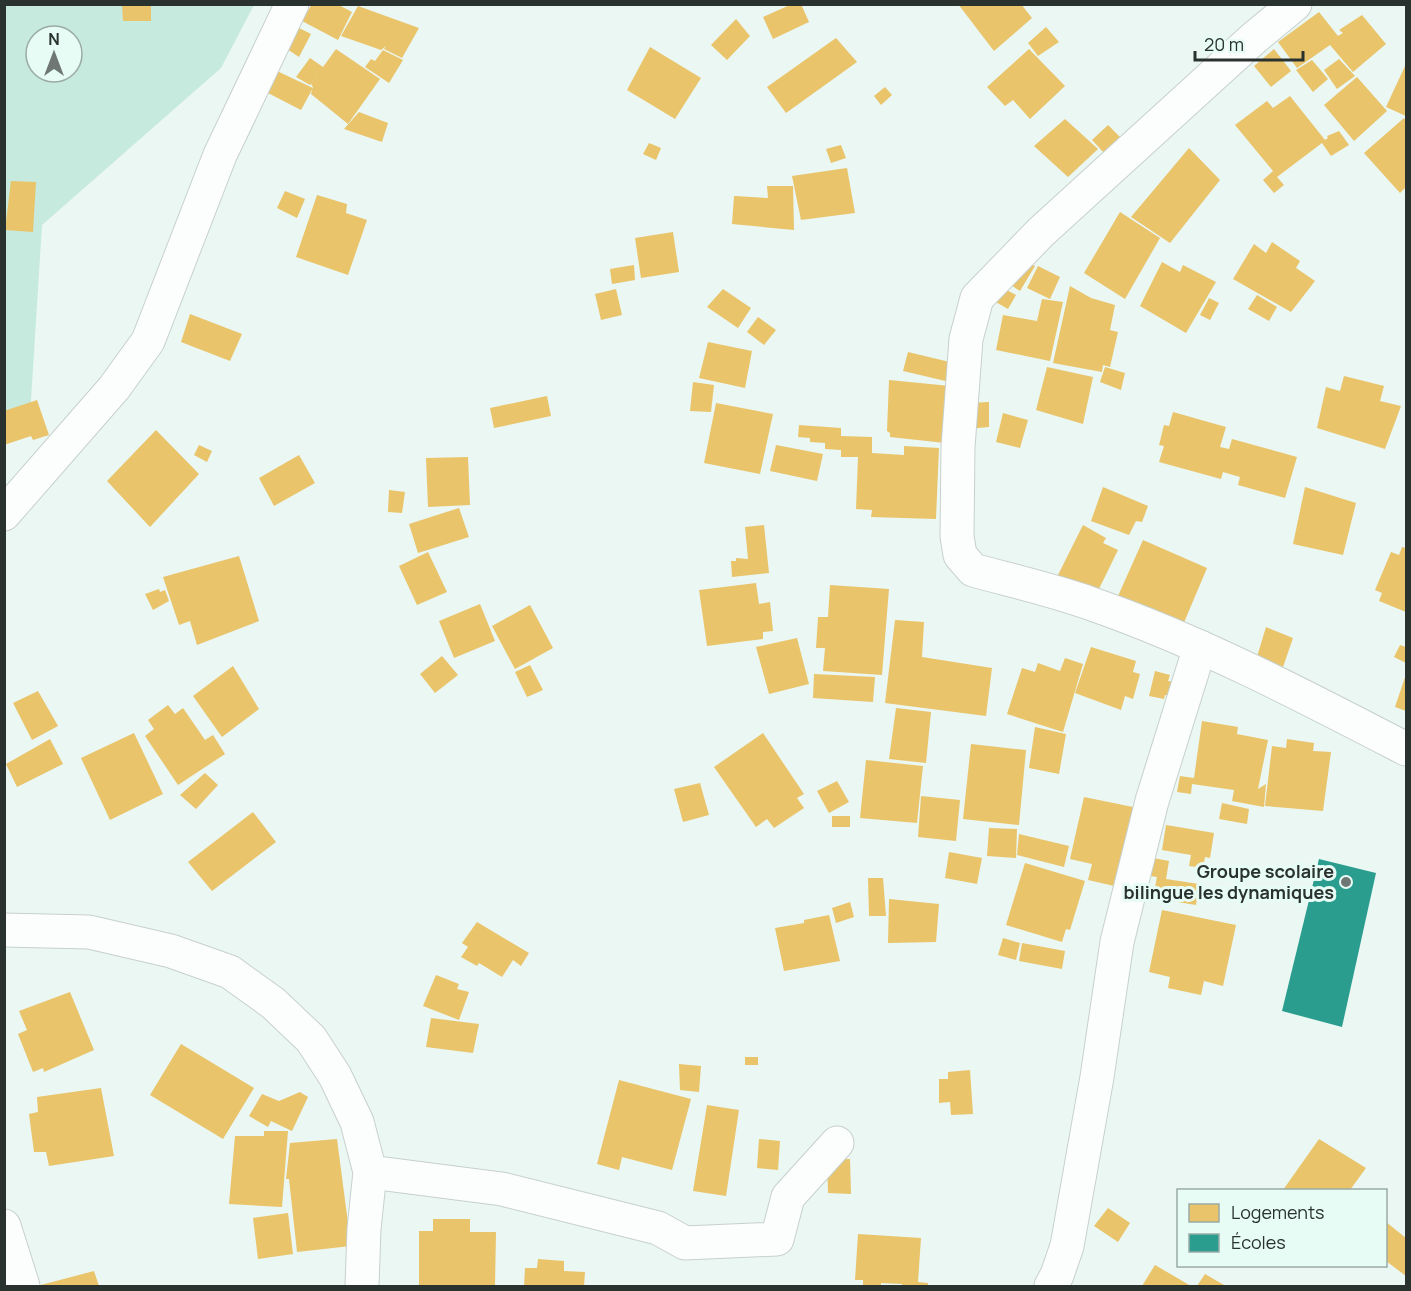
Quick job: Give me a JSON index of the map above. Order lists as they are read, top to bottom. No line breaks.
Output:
{"places":["Groupe scolaire bilingue les dynamiques"],"legend":["Logements","Écoles"],"scale_bar":"20 m","north":"top"}
